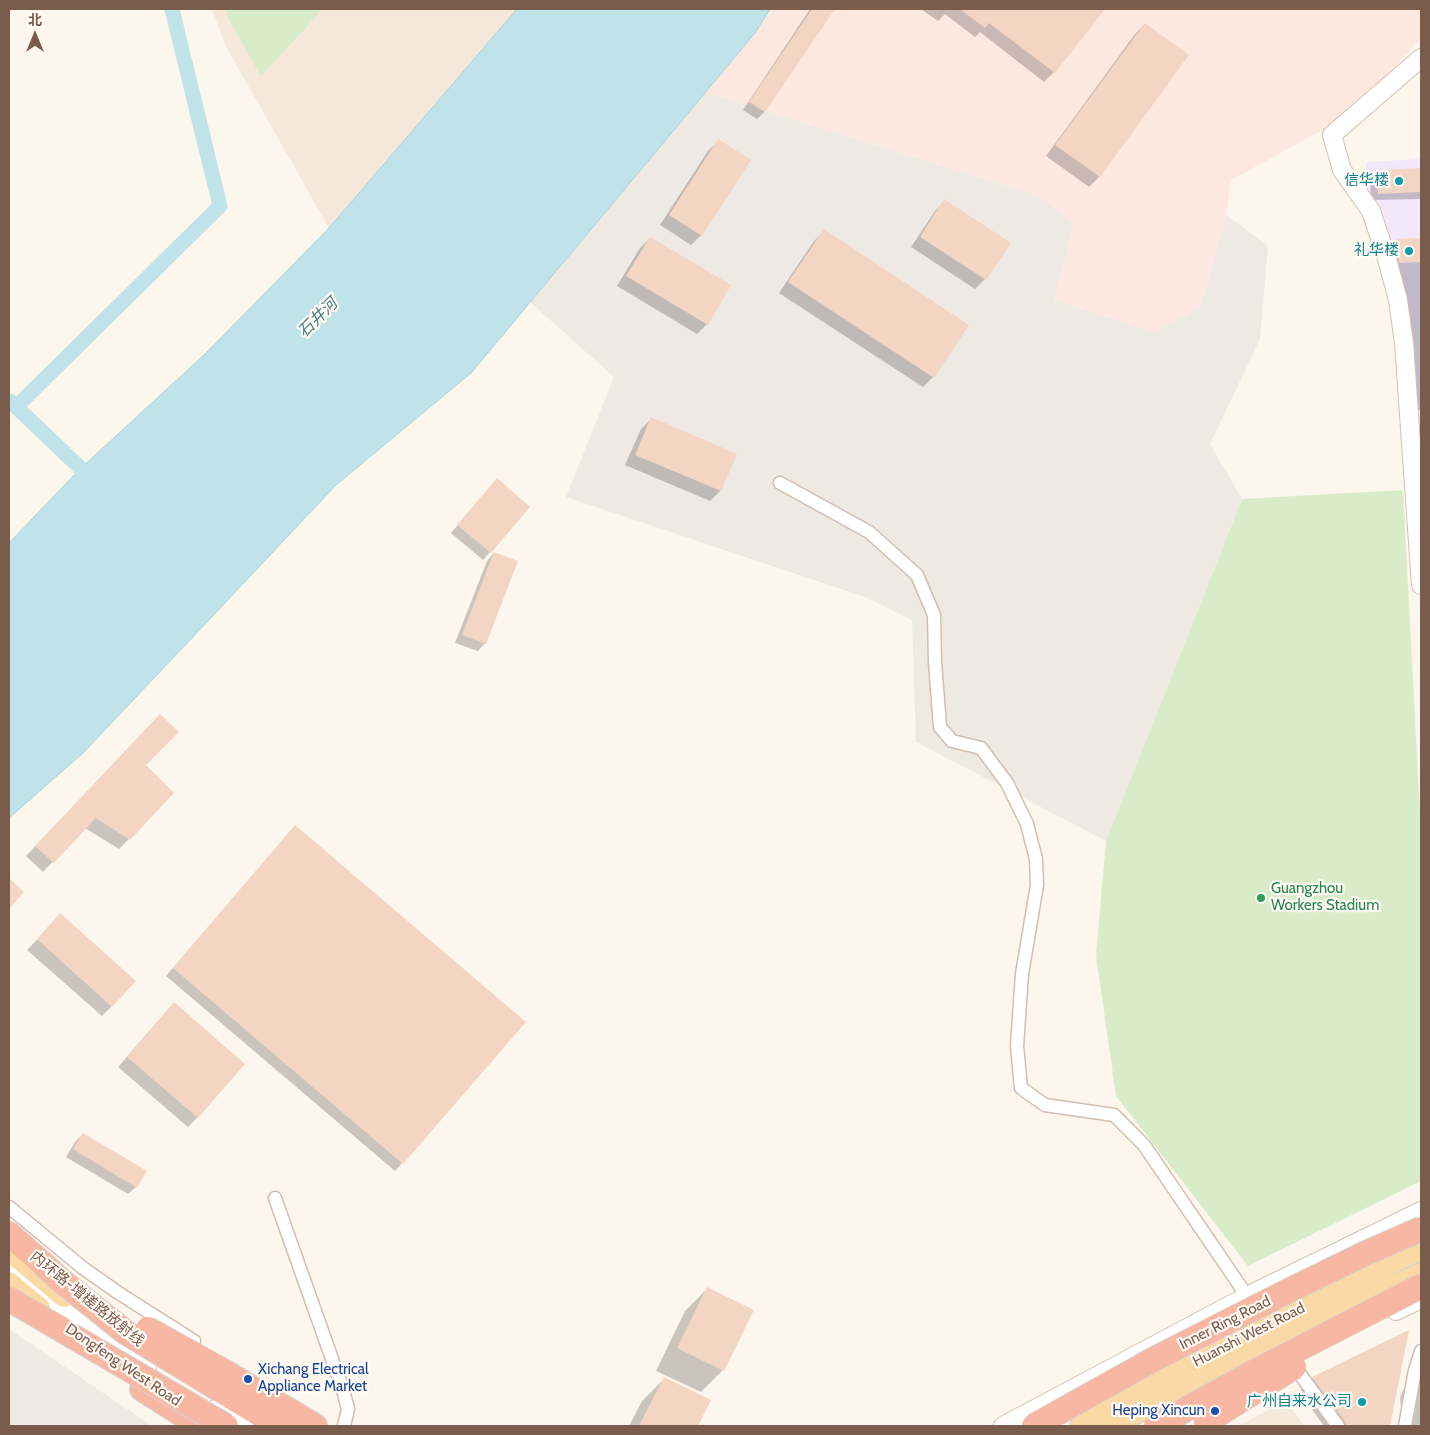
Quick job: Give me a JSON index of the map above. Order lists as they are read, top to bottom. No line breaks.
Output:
{"streets":{"highway":["内环路-增槎路放射线","Inner Ring Road"],"main road":["Huanshi West Road","Dongfeng West Road"]},"water":["石井河"],"places":["信华楼","礼华楼","Guangzhou Workers Stadium","Xichang Electrical Appliance Market","广州自来水公司","Heping Xincun"],"north":"top"}
